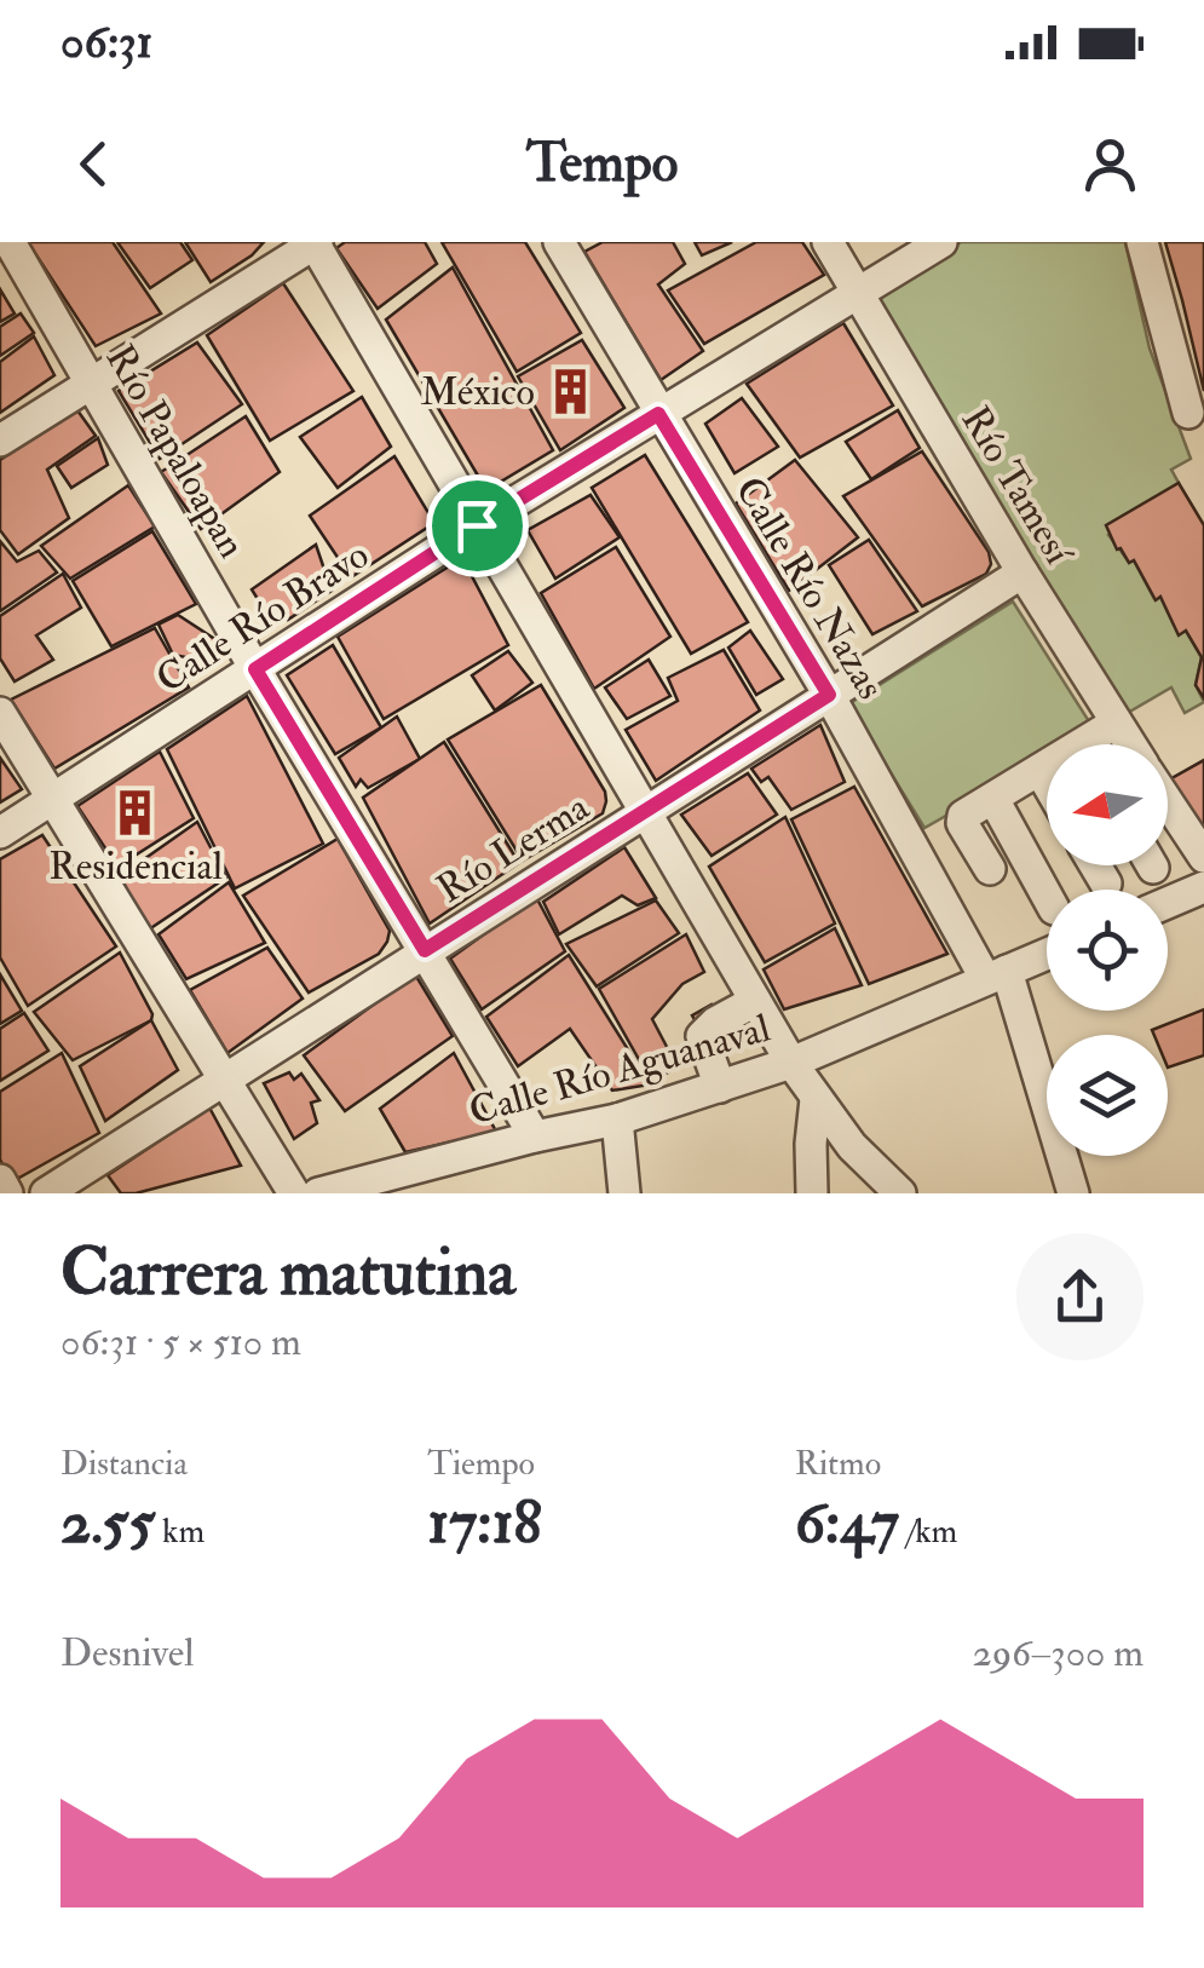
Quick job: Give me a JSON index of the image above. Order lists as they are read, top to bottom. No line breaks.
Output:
{"streets":{"street":["Río Papaloapan","Río Tamesí","Calle Río Nazas","Calle Río Bravo","Río Lerma","Calle Río Aguanaval"]},"crossings":[["Río Papaloapan","Calle Río Bravo"],["Río Papaloapan","Río Lerma"],["Río Papaloapan","Calle Río Aguanaval"],["Río Tamesí","Calle Río Bravo"],["Río Tamesí","Río Lerma"],["Calle Río Nazas","Calle Río Bravo"],["Calle Río Nazas","Río Lerma"],["Calle Río Nazas","Calle Río Aguanaval"]],"places":{"building":["México","Residencial"]},"north":"left","page":{"status":"06:31","header":"Tempo","heading":["Carrera matutina","06:31 · 5 × 510 m"],"stats":[["Distancia","2.55 km"],["Tiempo","17:18"],["Ritmo","6:47 /km"]],"chart":["Desnivel","296–300 m"]}}
